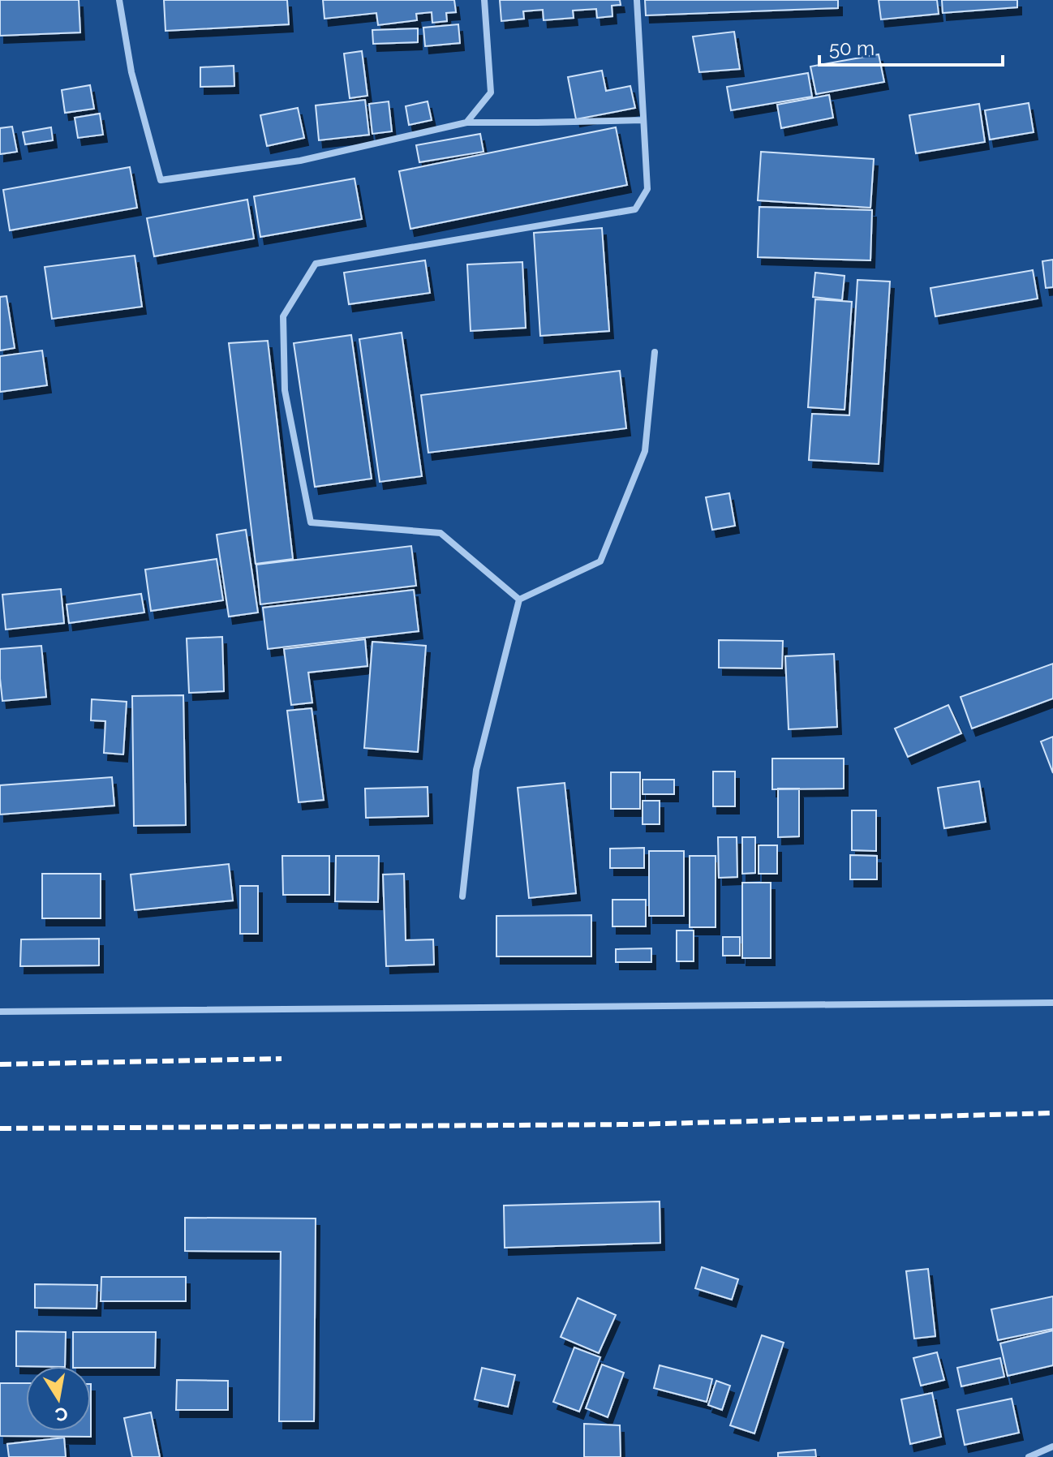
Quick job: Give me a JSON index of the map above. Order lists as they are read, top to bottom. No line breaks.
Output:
{"scale_bar":"50 m","north":"bottom"}
